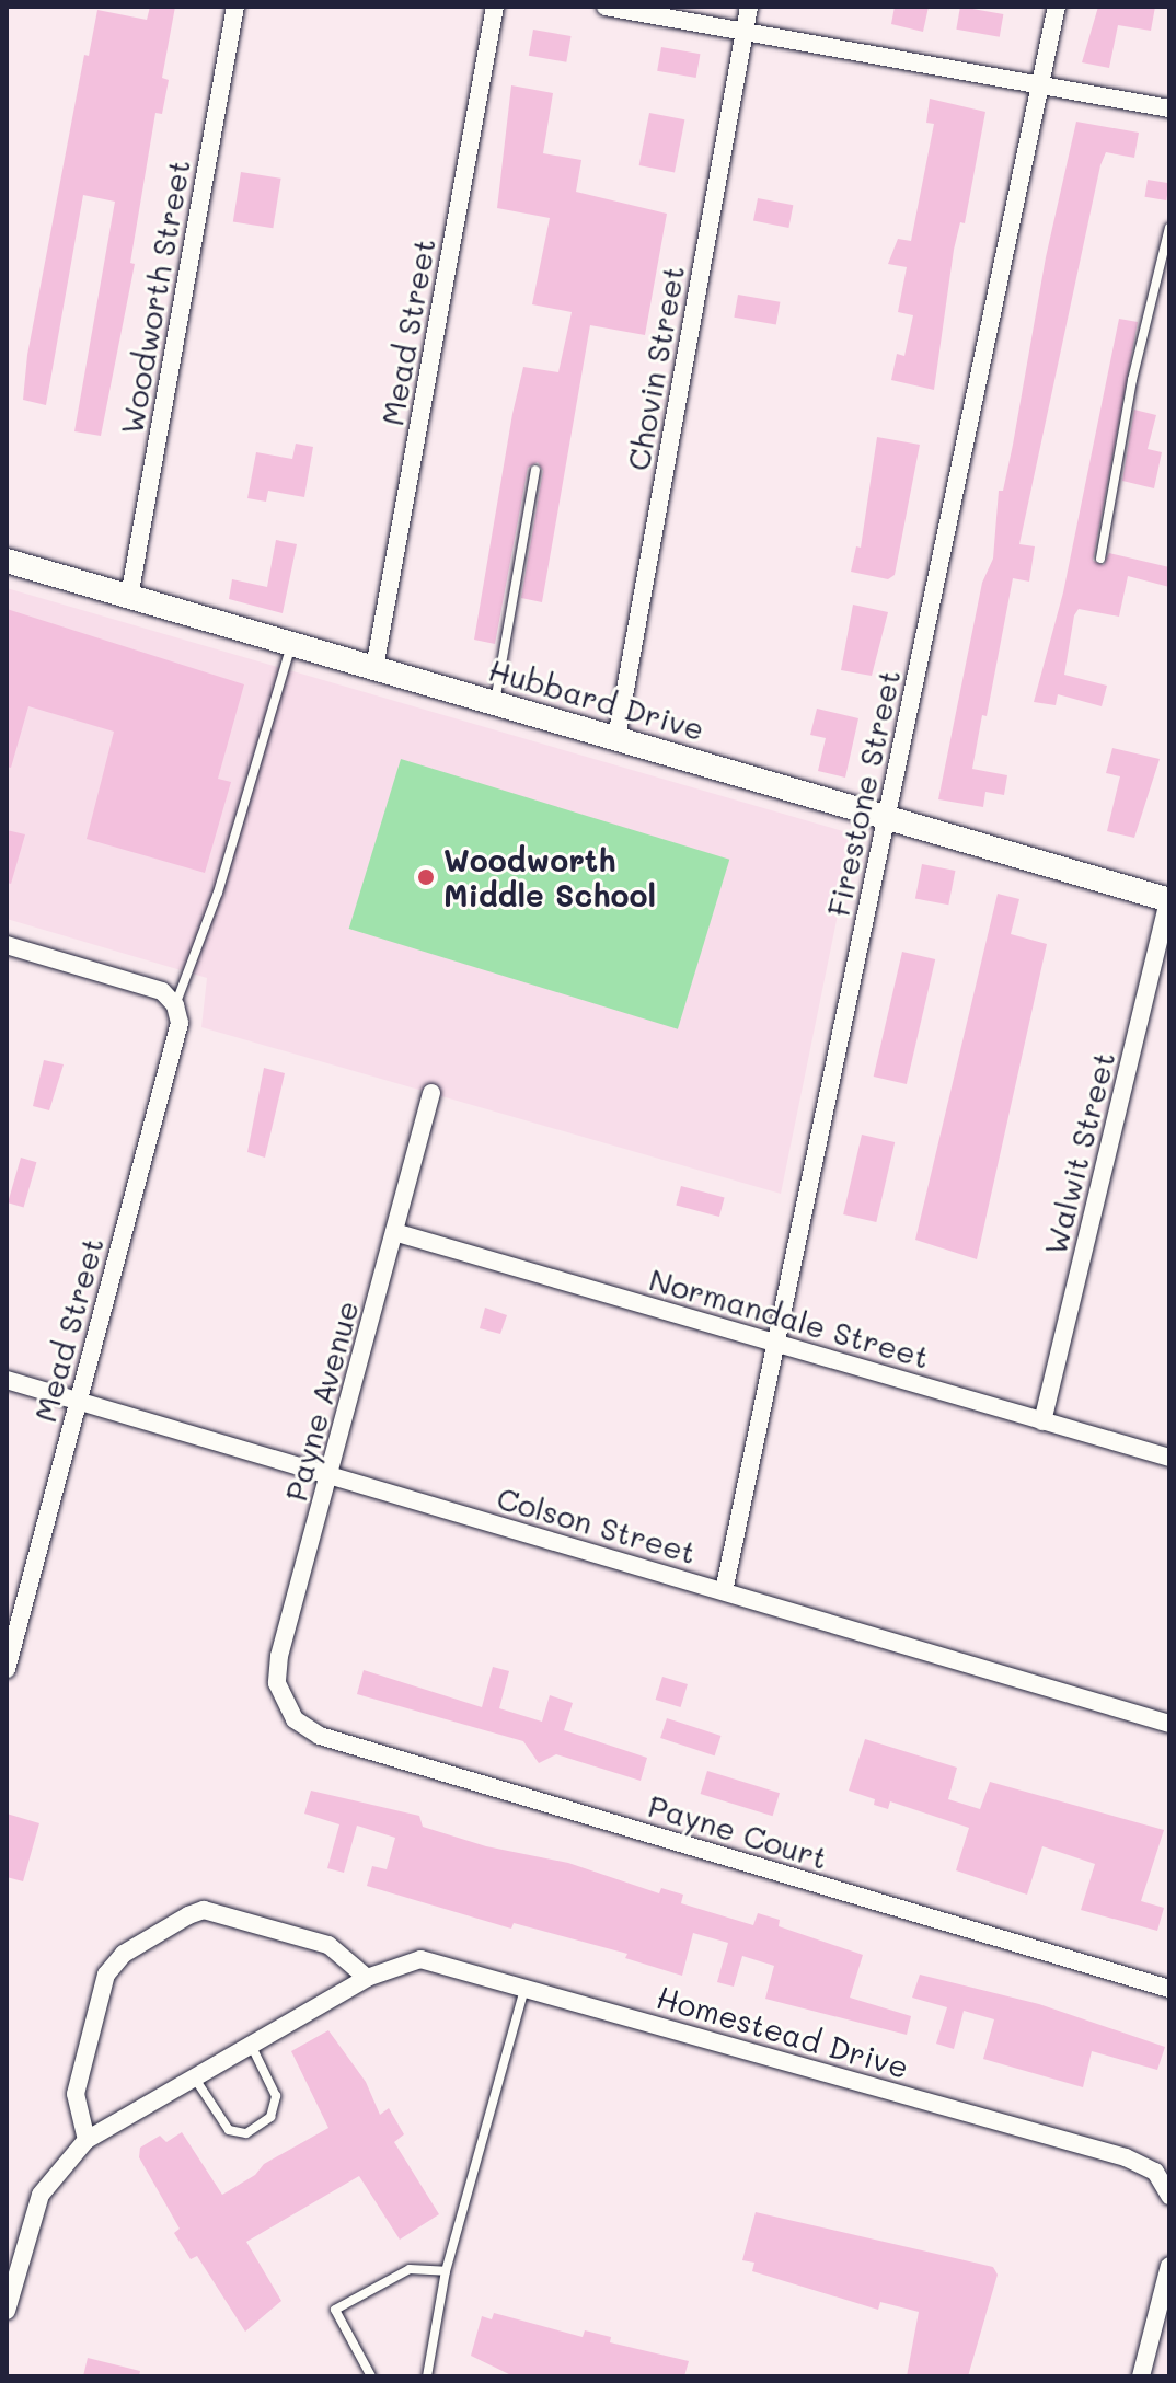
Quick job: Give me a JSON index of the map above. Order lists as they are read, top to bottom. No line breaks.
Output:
{"streets":{"street":["Woodworth Street","Mead Street","Chovin Street","Hubbard Drive","Firestone Street","Walwit Street","Normandale Street","Payne Avenue","Colson Street","Payne Court","Homestead Drive"]},"crossings":[["Woodworth Street","Hubbard Drive"],["Mead Street","Hubbard Drive"],["Mead Street","Colson Street"],["Chovin Street","Hubbard Drive"],["Hubbard Drive","Firestone Street"],["Hubbard Drive","Walwit Street"],["Firestone Street","Normandale Street"],["Firestone Street","Colson Street"],["Walwit Street","Normandale Street"],["Normandale Street","Payne Avenue"],["Payne Avenue","Colson Street"],["Payne Avenue","Payne Court"]],"places":["Woodworth Middle School"]}
